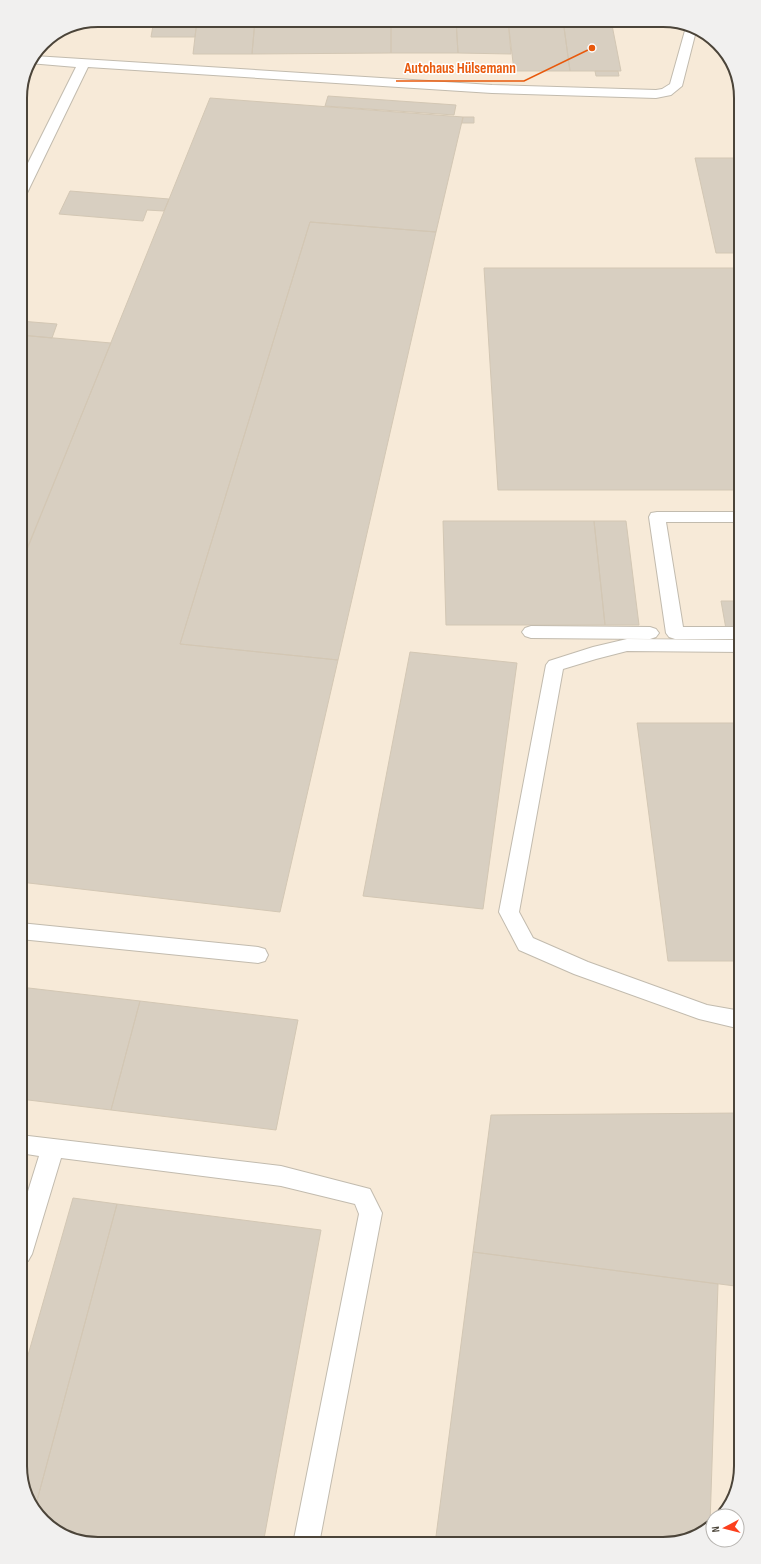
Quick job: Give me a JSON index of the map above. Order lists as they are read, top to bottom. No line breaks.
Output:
{"places":["Autohaus Hülsemann"],"north":"left"}
